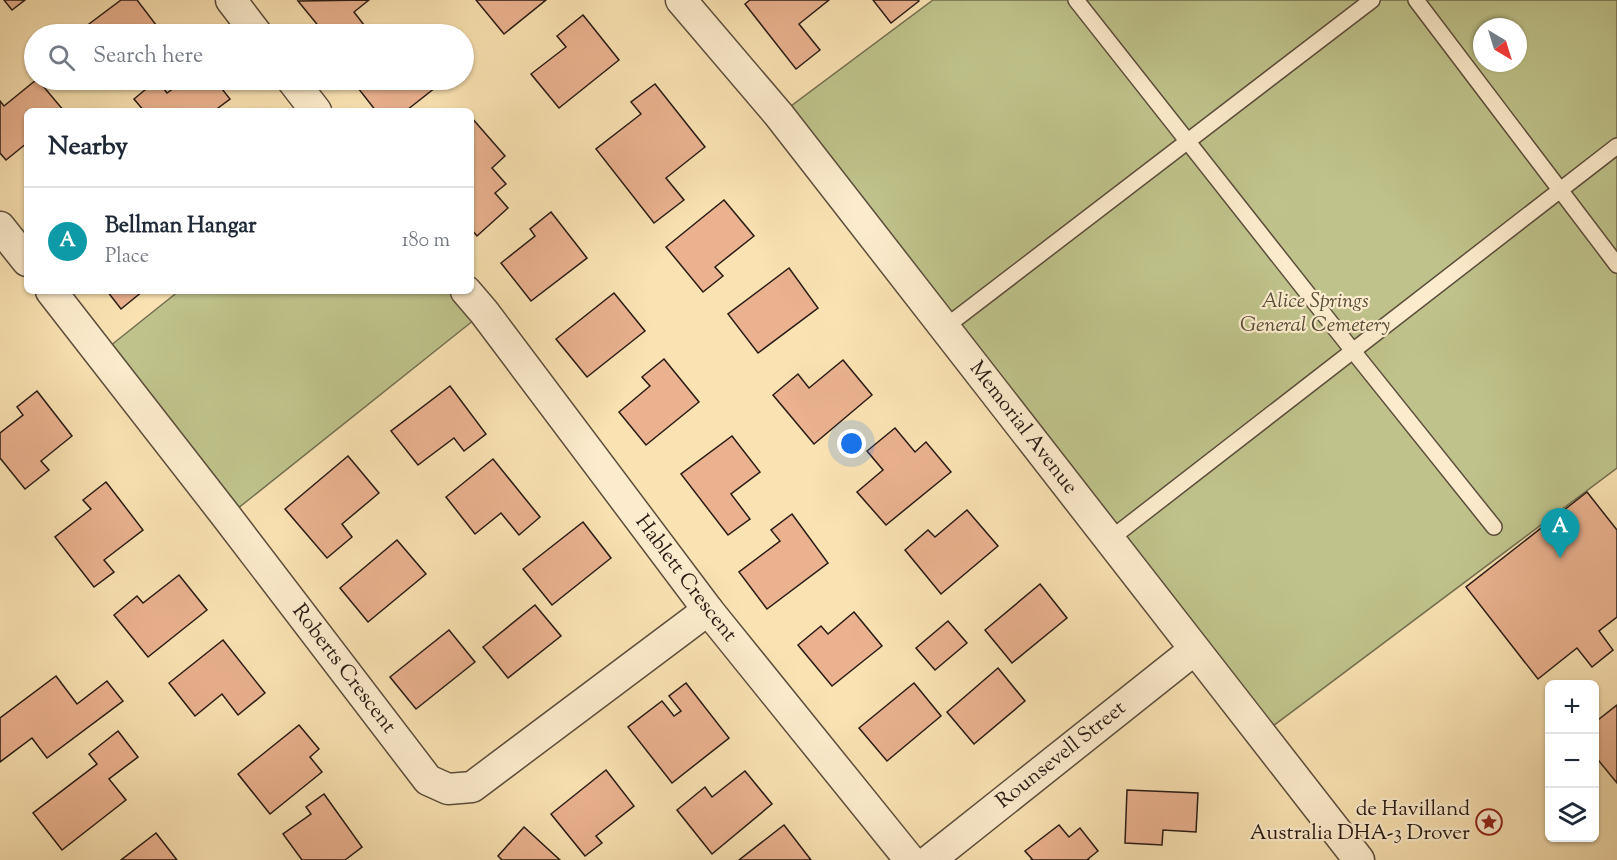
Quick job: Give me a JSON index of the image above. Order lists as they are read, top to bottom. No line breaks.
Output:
{"streets":{"street":["Memorial Avenue","Hablett Crescent","Roberts Crescent","Rounsevell Street"]},"crossings":[["Memorial Avenue","Rounsevell Street"],["Hablett Crescent","Roberts Crescent"]],"parks":["Alice Springs General Cemetery"],"places":{"place":["de Havilland Australia DHA-3 Drover"]},"north":"bottom right","page":{"search":"Search here","heading":"Nearby","list":[{"mark":"A","name":"Bellman Hangar","note":"Place","value":"180 m"}],"pins":"A","map_buttons":["+","−"]}}
